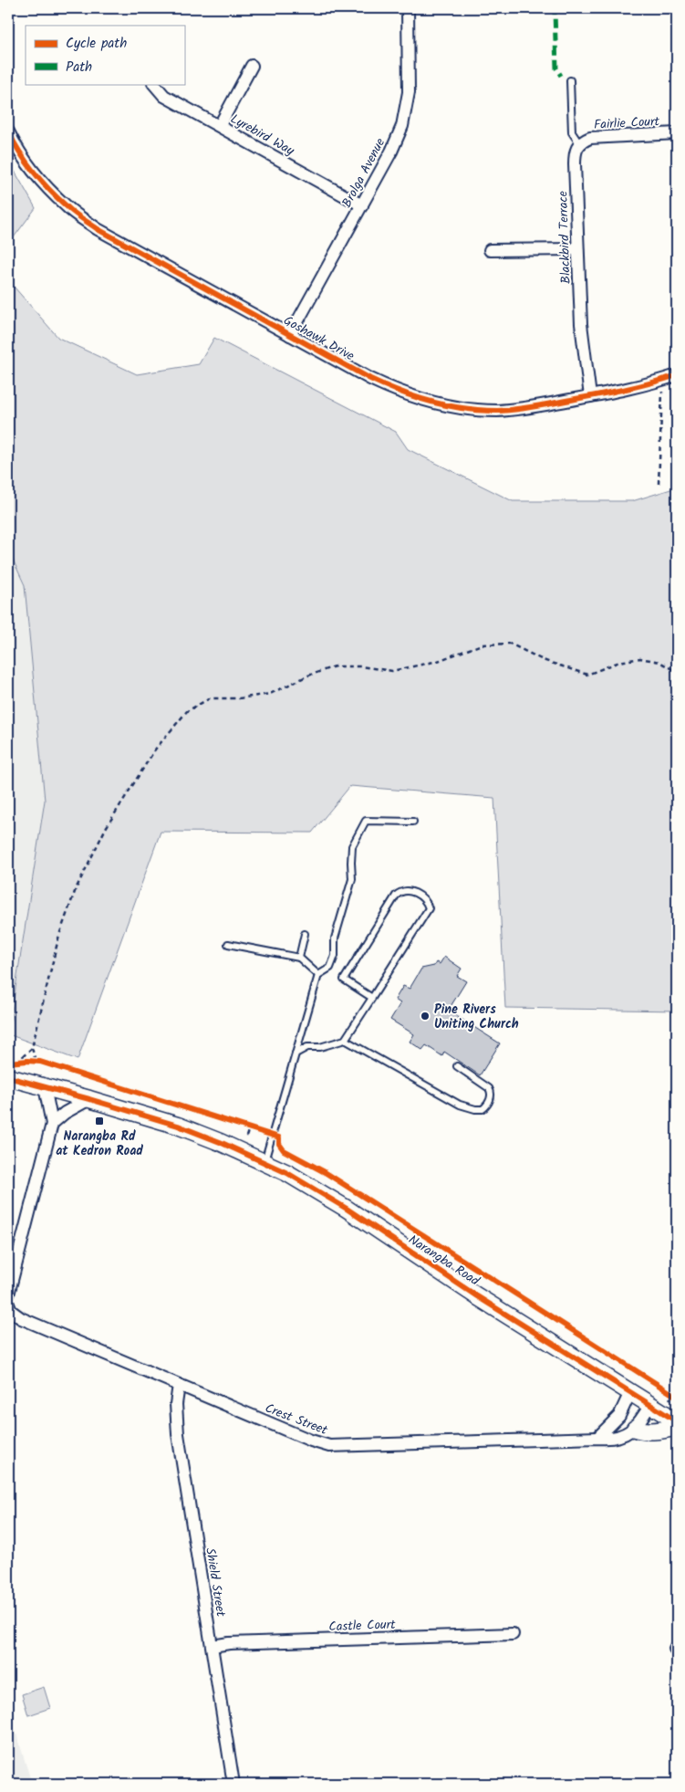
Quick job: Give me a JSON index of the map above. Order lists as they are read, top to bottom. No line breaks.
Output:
{"streets":{"main road":["Narangba Road"],"street":["Fairlie Court","Lyrebird Way","Brolga Avenue","Blackbird Terrace","Goshawk Drive","Crest Street","Shield Street","Castle Court"]},"crossings":[["Fairlie Court","Blackbird Terrace"],["Lyrebird Way","Brolga Avenue"],["Brolga Avenue","Goshawk Drive"],["Blackbird Terrace","Goshawk Drive"],["Crest Street","Shield Street"],["Shield Street","Castle Court"]],"places":{"other":["Pine Rivers Uniting Church"],"transit":["Narangba Rd at Kedron Road"]},"legend":["Cycle path","Path"]}
